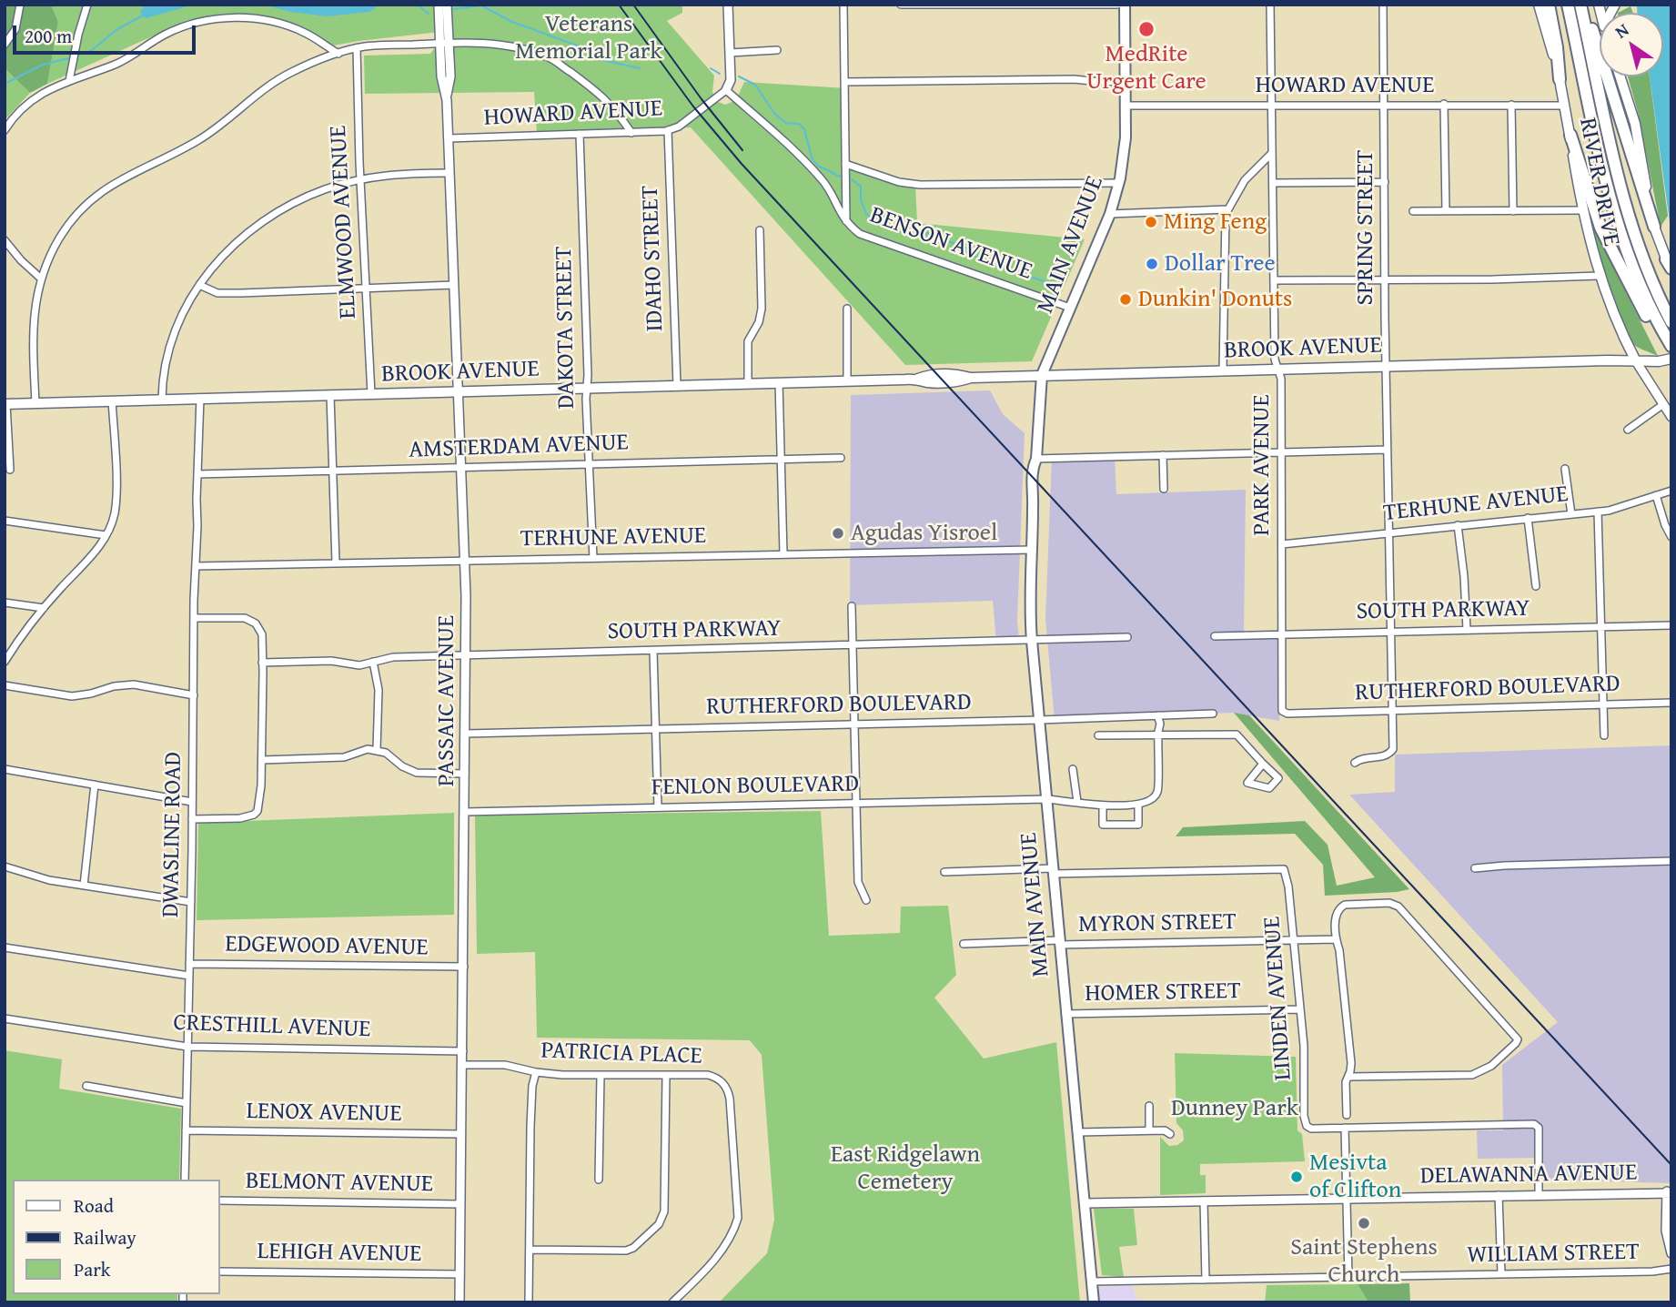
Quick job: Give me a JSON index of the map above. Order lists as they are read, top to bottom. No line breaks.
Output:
{"streets":{"main road":["RIVER DRIVE","MAIN AVENUE","BROOK AVENUE"],"street":["HOWARD AVENUE","ELMWOOD AVENUE","SPRING STREET","BENSON AVENUE","IDAHO STREET","DAKOTA STREET","AMSTERDAM AVENUE","PARK AVENUE","TERHUNE AVENUE","SOUTH PARKWAY","RUTHERFORD BOULEVARD","PASSAIC AVENUE","FENLON BOULEVARD","DWASLINE ROAD","MYRON STREET","EDGEWOOD AVENUE","HOMER STREET","LINDEN AVENUE","CRESTHILL AVENUE","PATRICIA PLACE","LENOX AVENUE","DELAWANNA AVENUE","BELMONT AVENUE","LEHIGH AVENUE","WILLIAM STREET"]},"crossings":[["HOWARD AVENUE","RIVER DRIVE"],["HOWARD AVENUE","SPRING STREET"],["HOWARD AVENUE","BENSON AVENUE"],["HOWARD AVENUE","MAIN AVENUE"],["HOWARD AVENUE","IDAHO STREET"],["HOWARD AVENUE","DAKOTA STREET"],["HOWARD AVENUE","PARK AVENUE"],["HOWARD AVENUE","PASSAIC AVENUE"],["RIVER DRIVE","BROOK AVENUE"],["ELMWOOD AVENUE","BROOK AVENUE"],["SPRING STREET","BROOK AVENUE"],["SPRING STREET","TERHUNE AVENUE"],["SPRING STREET","SOUTH PARKWAY"],["SPRING STREET","RUTHERFORD BOULEVARD"],["BENSON AVENUE","MAIN AVENUE"],["MAIN AVENUE","BROOK AVENUE"],["MAIN AVENUE","TERHUNE AVENUE"],["MAIN AVENUE","SOUTH PARKWAY"],["MAIN AVENUE","RUTHERFORD BOULEVARD"],["MAIN AVENUE","FENLON BOULEVARD"],["MAIN AVENUE","MYRON STREET"],["MAIN AVENUE","HOMER STREET"],["MAIN AVENUE","LINDEN AVENUE"],["MAIN AVENUE","DELAWANNA AVENUE"],["MAIN AVENUE","WILLIAM STREET"],["IDAHO STREET","BROOK AVENUE"],["DAKOTA STREET","BROOK AVENUE"],["DAKOTA STREET","AMSTERDAM AVENUE"],["DAKOTA STREET","TERHUNE AVENUE"],["BROOK AVENUE","PARK AVENUE"],["BROOK AVENUE","PASSAIC AVENUE"],["BROOK AVENUE","DWASLINE ROAD"],["AMSTERDAM AVENUE","PASSAIC AVENUE"],["AMSTERDAM AVENUE","DWASLINE ROAD"],["PARK AVENUE","TERHUNE AVENUE"],["PARK AVENUE","SOUTH PARKWAY"],["PARK AVENUE","RUTHERFORD BOULEVARD"],["TERHUNE AVENUE","PASSAIC AVENUE"],["TERHUNE AVENUE","DWASLINE ROAD"],["SOUTH PARKWAY","PASSAIC AVENUE"],["RUTHERFORD BOULEVARD","PASSAIC AVENUE"],["PASSAIC AVENUE","FENLON BOULEVARD"],["PASSAIC AVENUE","EDGEWOOD AVENUE"],["PASSAIC AVENUE","CRESTHILL AVENUE"],["PASSAIC AVENUE","PATRICIA PLACE"],["PASSAIC AVENUE","LENOX AVENUE"],["PASSAIC AVENUE","BELMONT AVENUE"],["PASSAIC AVENUE","LEHIGH AVENUE"],["DWASLINE ROAD","EDGEWOOD AVENUE"],["DWASLINE ROAD","CRESTHILL AVENUE"],["DWASLINE ROAD","LENOX AVENUE"],["MYRON STREET","LINDEN AVENUE"],["HOMER STREET","LINDEN AVENUE"]],"parks":["Veterans Memorial Park","Dunney Park","East Ridgelawn Cemetery"],"places":["MedRite Urgent Care","Ming Feng","Dollar Tree","Dunkin' Donuts","Agudas Yisroel","Mesivta of Clifton","Saint Stephens Church"],"legend":["Road","Railway","Park"],"scale_bar":"200 m","north":"top left"}
